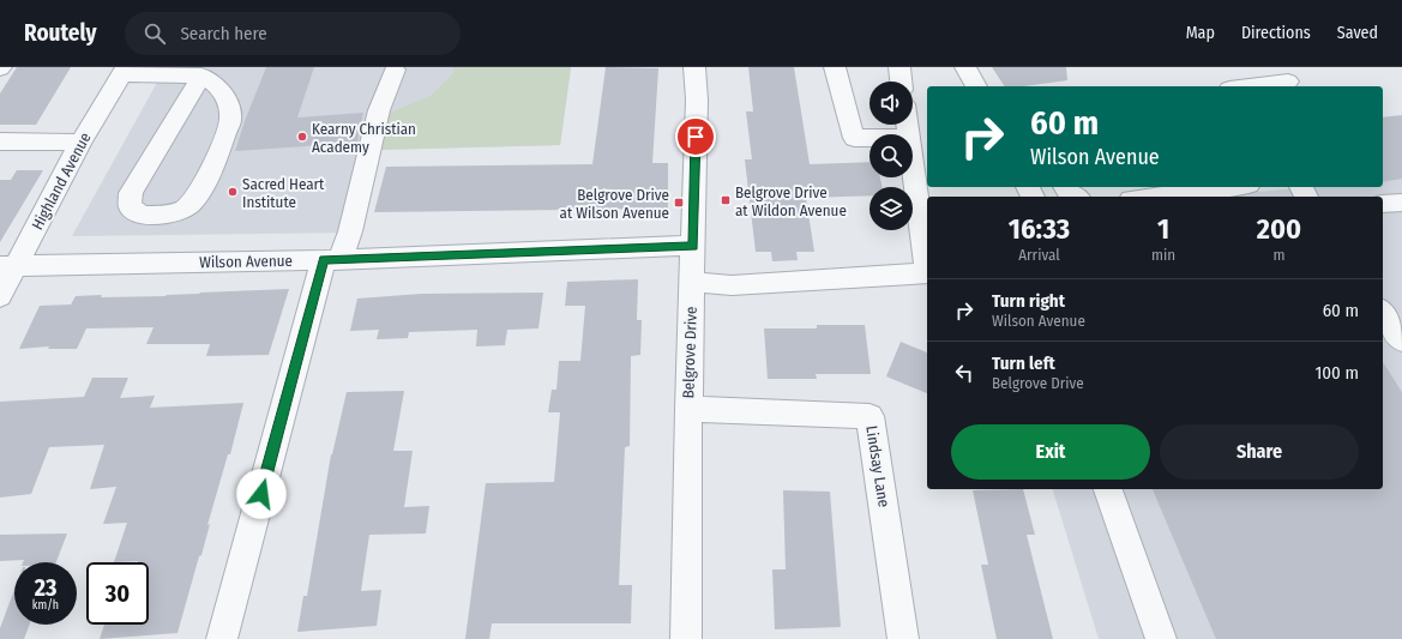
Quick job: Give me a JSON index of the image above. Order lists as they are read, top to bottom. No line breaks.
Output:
{"streets":{"street":["Highland Avenue","Wilson Avenue","Belgrove Drive","Lindsay Lane"]},"crossings":[["Highland Avenue","Wilson Avenue"],["Wilson Avenue","Belgrove Drive"],["Belgrove Drive","Lindsay Lane"]],"places":{"other":["Kearny Christian Academy","Sacred Heart Institute"],"transit":["Belgrove Drive at Wildon Avenue","Belgrove Drive at Wilson Avenue"]},"page":{"header":"Routely","search":"Search here","nav":["Map","Directions","Saved"],"turn":["60 m","Wilson Avenue"],"eta":["16:33","Arrival","1","min","200","m"],"list":[{"name":"Turn right","note":"Wilson Avenue","value":"60 m"},{"name":"Turn left","note":"Belgrove Drive","value":"100 m"}],"buttons":["Exit","Share"],"speed":"23 km/h","limit":"30"}}
